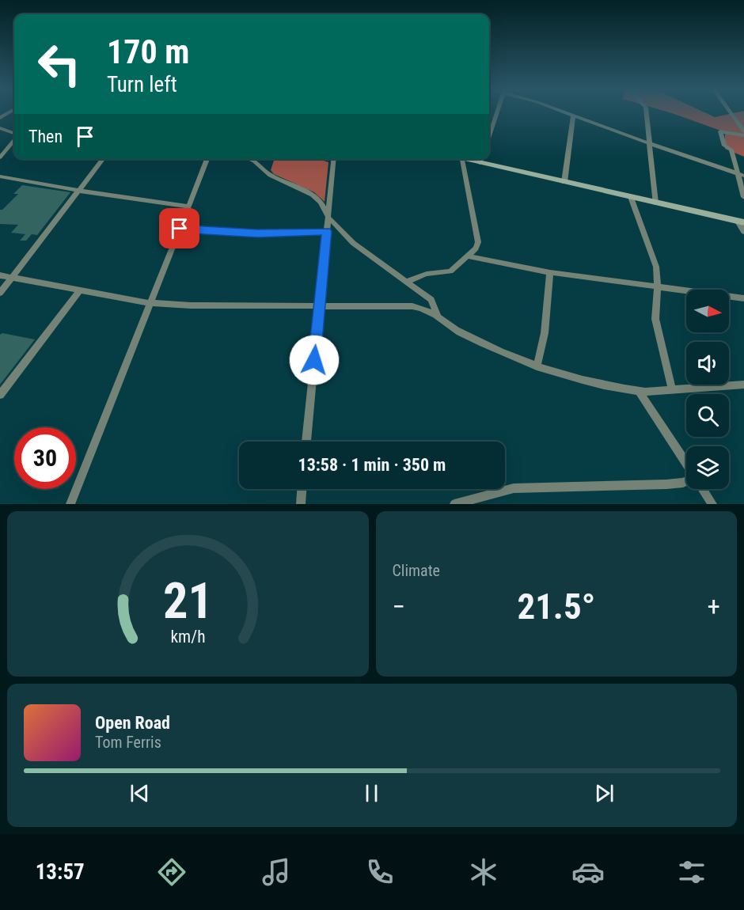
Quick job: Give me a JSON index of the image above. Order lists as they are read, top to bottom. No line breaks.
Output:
{"north":"right","page":{"turn":["170 m","Turn left"],"then":"Then","limit":"30","trip":"13:58 · 1 min · 350 m","tile":"Climate","heat":["−","21.5°","+"],"song":["Open Road","Tom Ferris"],"tabs":"13:57","gauge":["21","km/h"]}}
